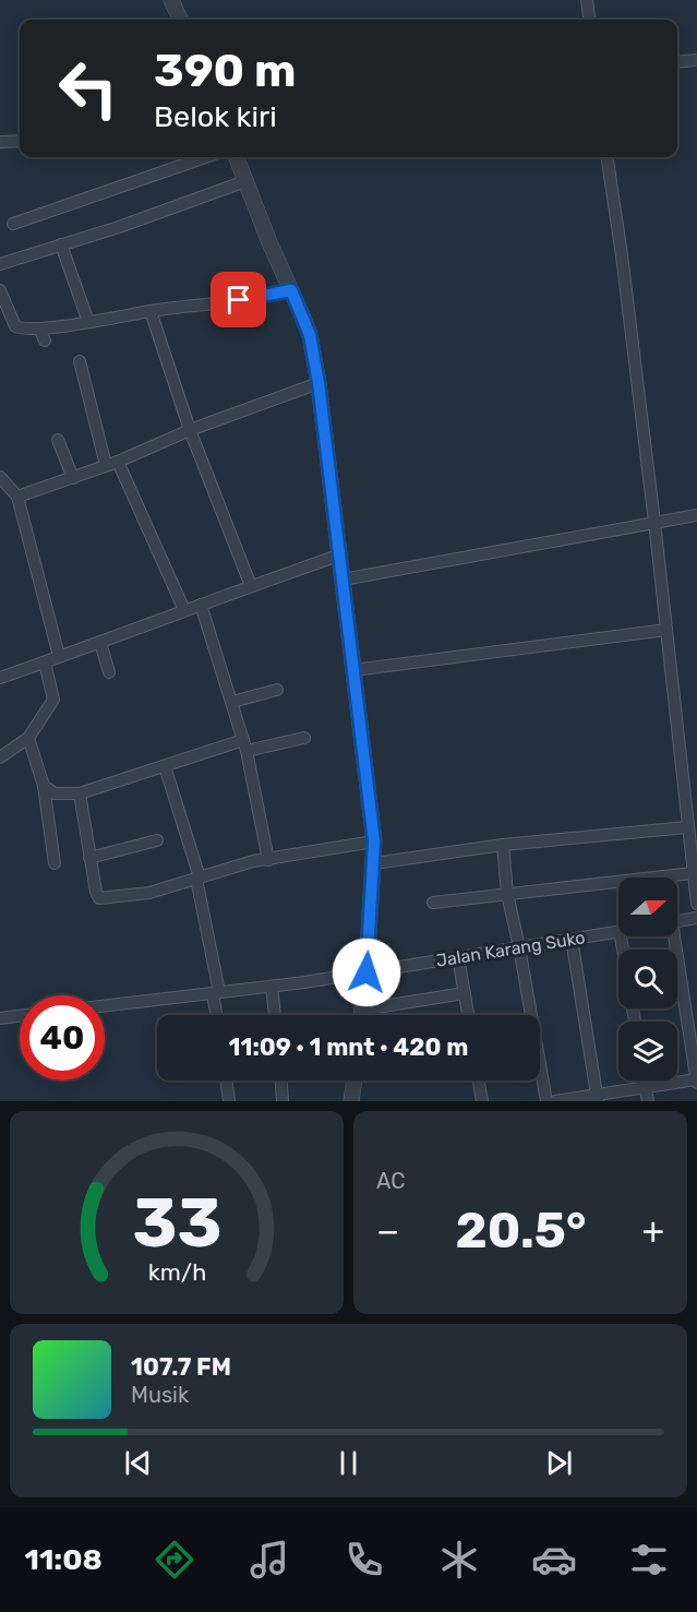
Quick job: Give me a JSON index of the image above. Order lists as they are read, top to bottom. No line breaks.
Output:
{"streets":{"street":["Jalan Karang Suko"]},"north":"right","page":{"turn":["390 m","Belok kiri"],"limit":"40","trip":"11:09 · 1 mnt · 420 m","tile":"AC","heat":["−","20.5°","+"],"song":["107.7 FM","Musik"],"tabs":"11:08","gauge":["33","km/h"]}}
